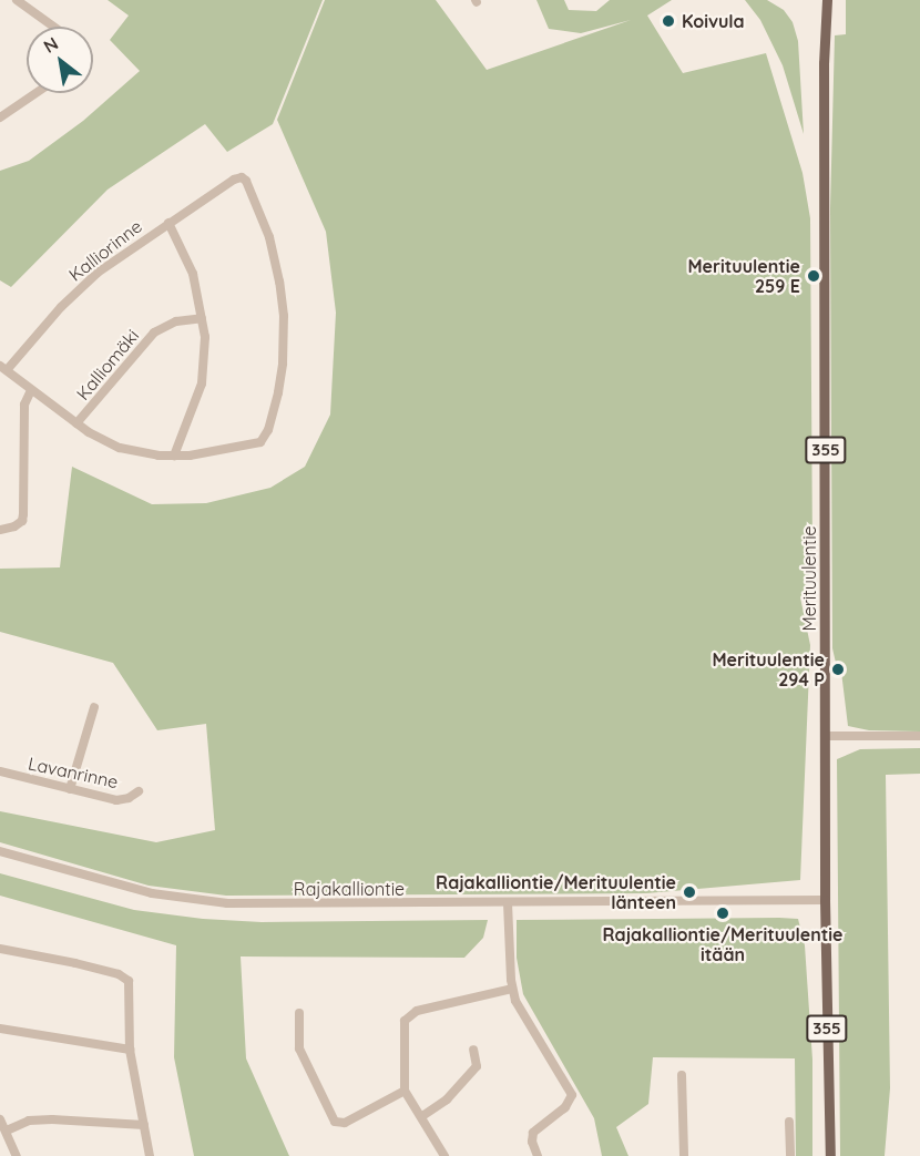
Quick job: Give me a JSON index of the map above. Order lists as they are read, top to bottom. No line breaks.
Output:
{"streets":{"main road":["355","Merituulentie"],"street":["Kalliorinne","Kalliomäki","Lavanrinne","Rajakalliontie"]},"crossings":[["Merituulentie","Rajakalliontie"]],"places":["Koivula","Merituulentie 259 E","Merituulentie 294 P","Rajakalliontie/Merituulentie länteen","Rajakalliontie/Merituulentie itään"],"north":"top left"}
